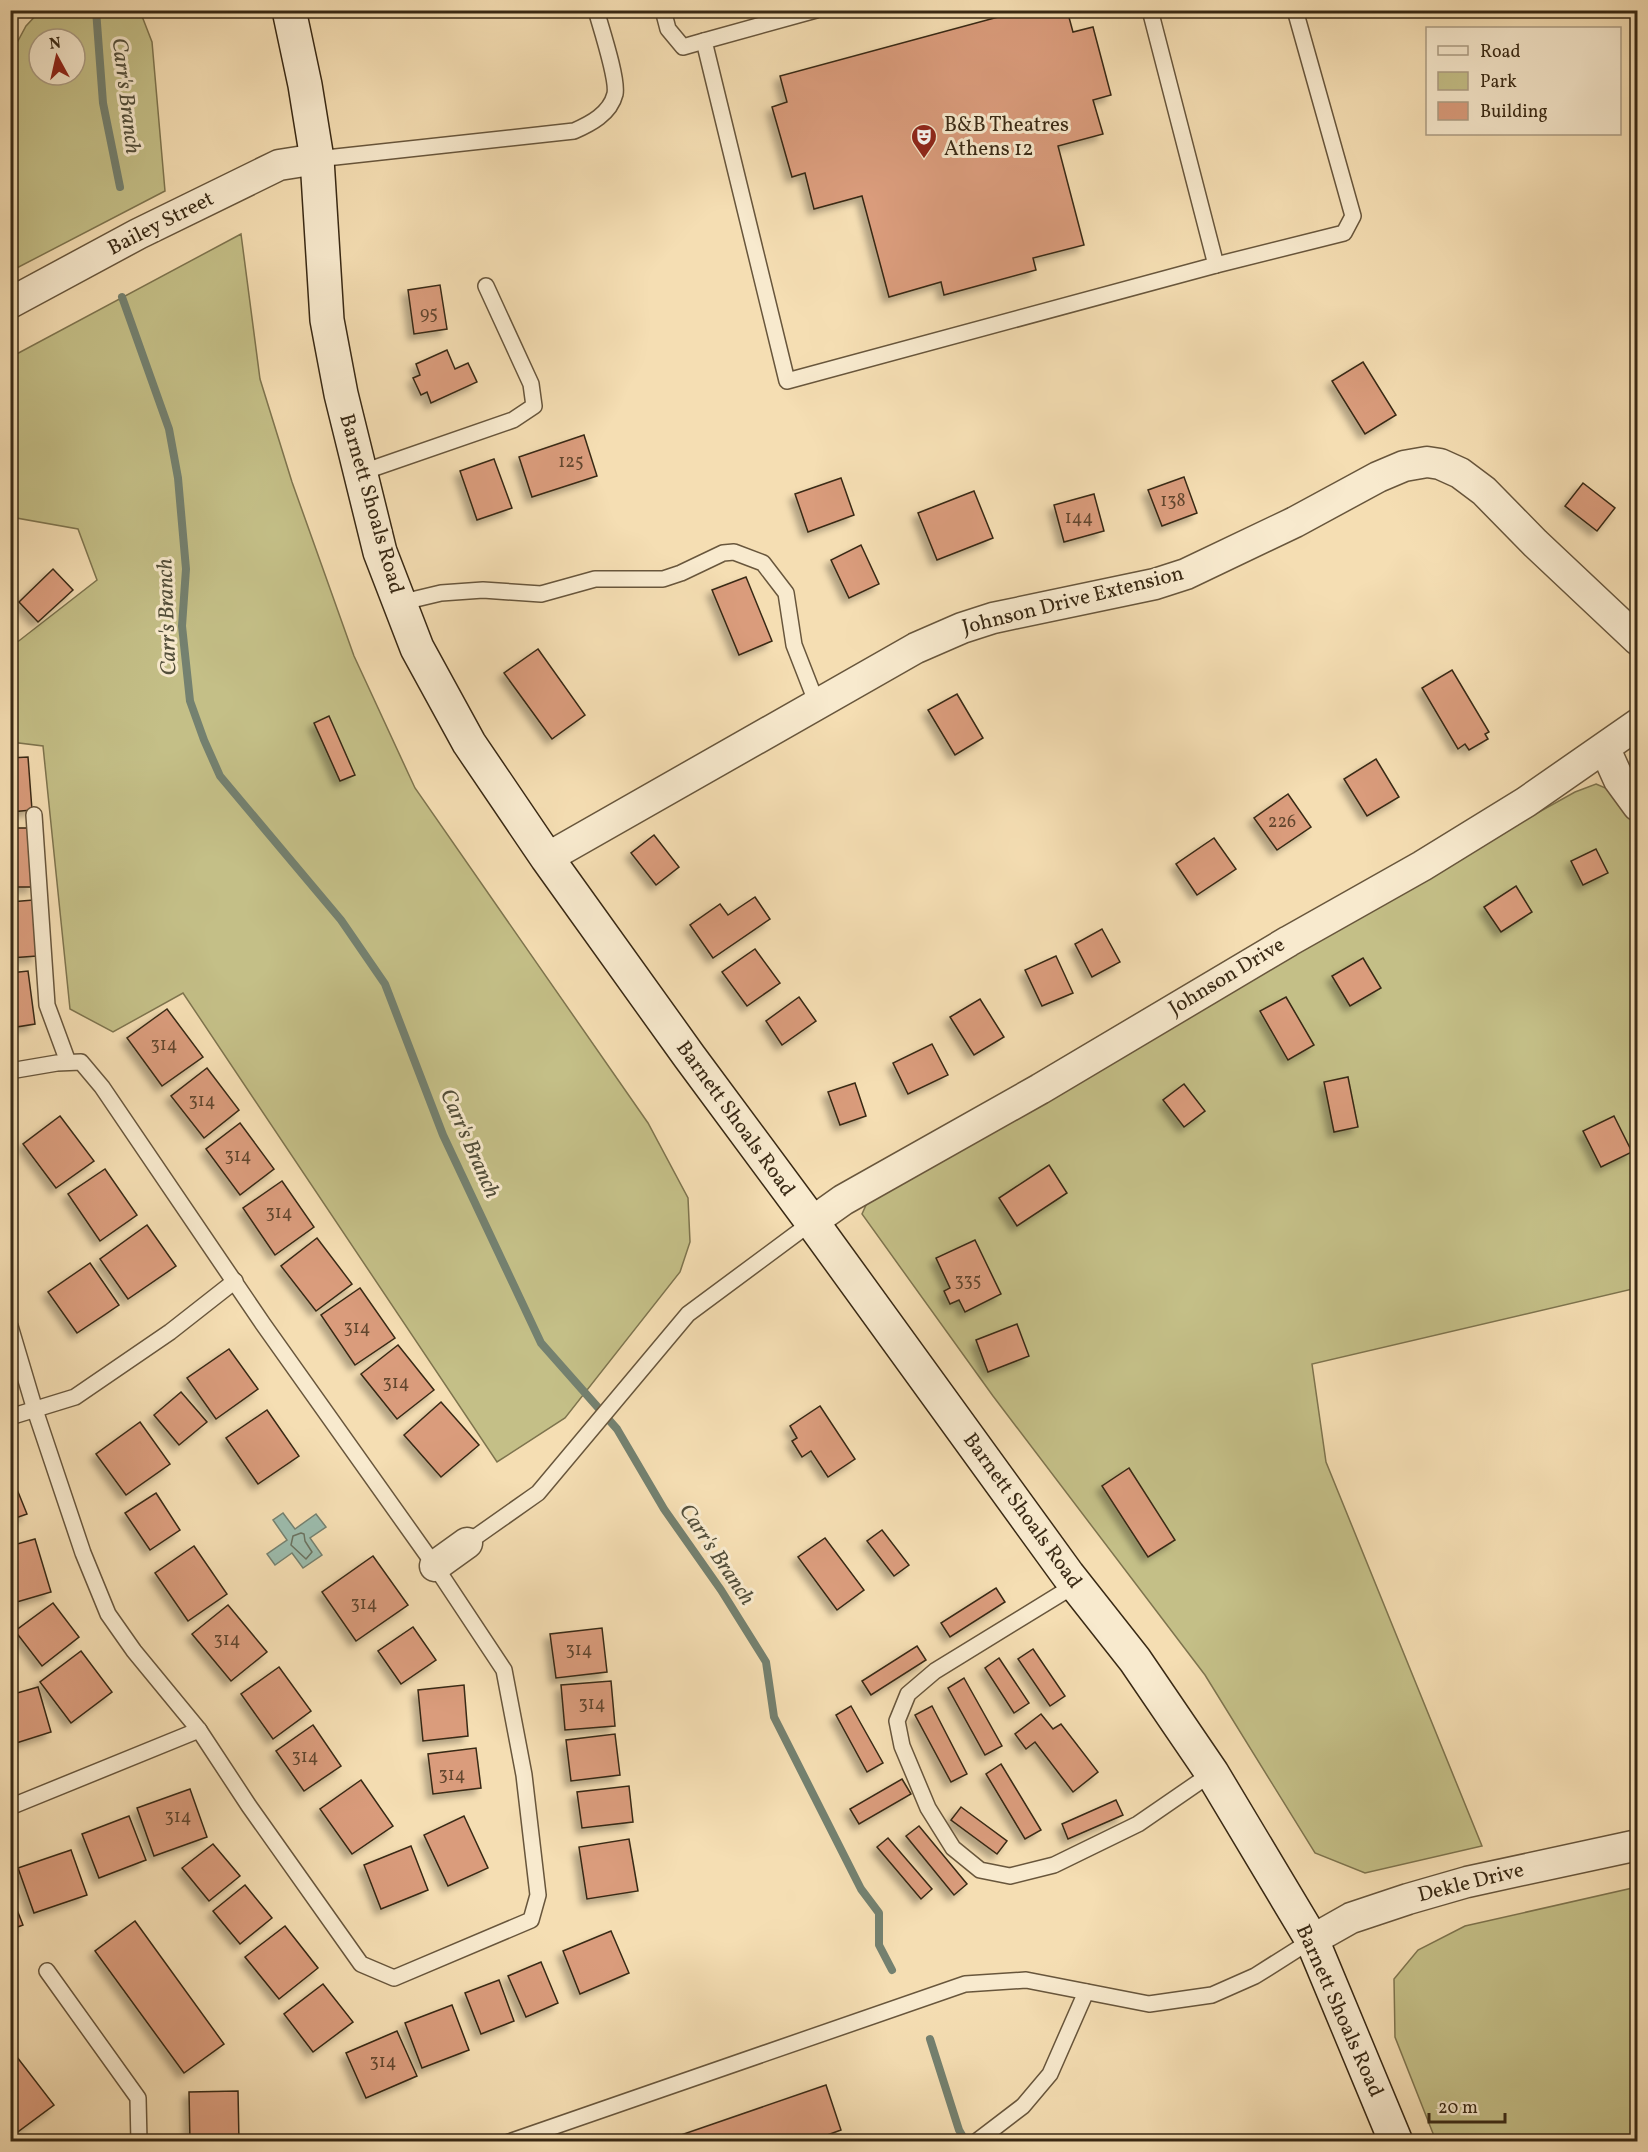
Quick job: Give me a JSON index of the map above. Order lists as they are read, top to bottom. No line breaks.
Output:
{"streets":{"main road":["Barnett Shoals Road"],"street":["Bailey Street","Johnson Drive Extension","Johnson Drive","Dekle Drive"]},"crossings":[["Bailey Street","Barnett Shoals Road"],["Barnett Shoals Road","Johnson Drive Extension"],["Barnett Shoals Road","Johnson Drive"],["Barnett Shoals Road","Dekle Drive"]],"water":["Carr's Branch"],"places":{"theatre":["B&B Theatres Athens 12"]},"house_numbers":["95","125","138","144","226","314","314","314","314","335","314","314","314","314","314","314","314","314","314","314"],"legend":["Road","Park","Building"],"scale_bar":"20 m","north":"top"}
